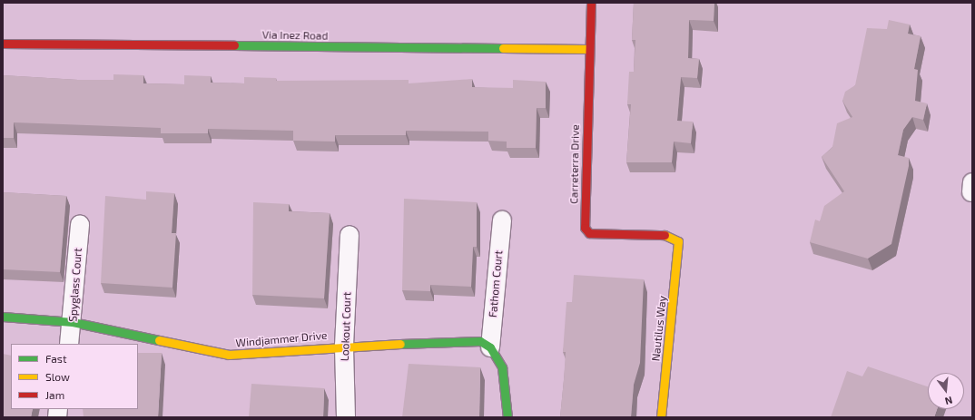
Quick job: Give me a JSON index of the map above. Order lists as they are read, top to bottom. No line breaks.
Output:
{"streets":{"street":["Via Inez Road","Carreterra Drive","Fathom Court","Spyglass Court","Lookout Court","Nautilus Way","Windjammer Drive"]},"crossings":[["Via Inez Road","Carreterra Drive"],["Carreterra Drive","Nautilus Way"],["Fathom Court","Windjammer Drive"],["Spyglass Court","Windjammer Drive"],["Lookout Court","Windjammer Drive"]],"legend":["Fast","Slow","Jam"],"north":"bottom"}
